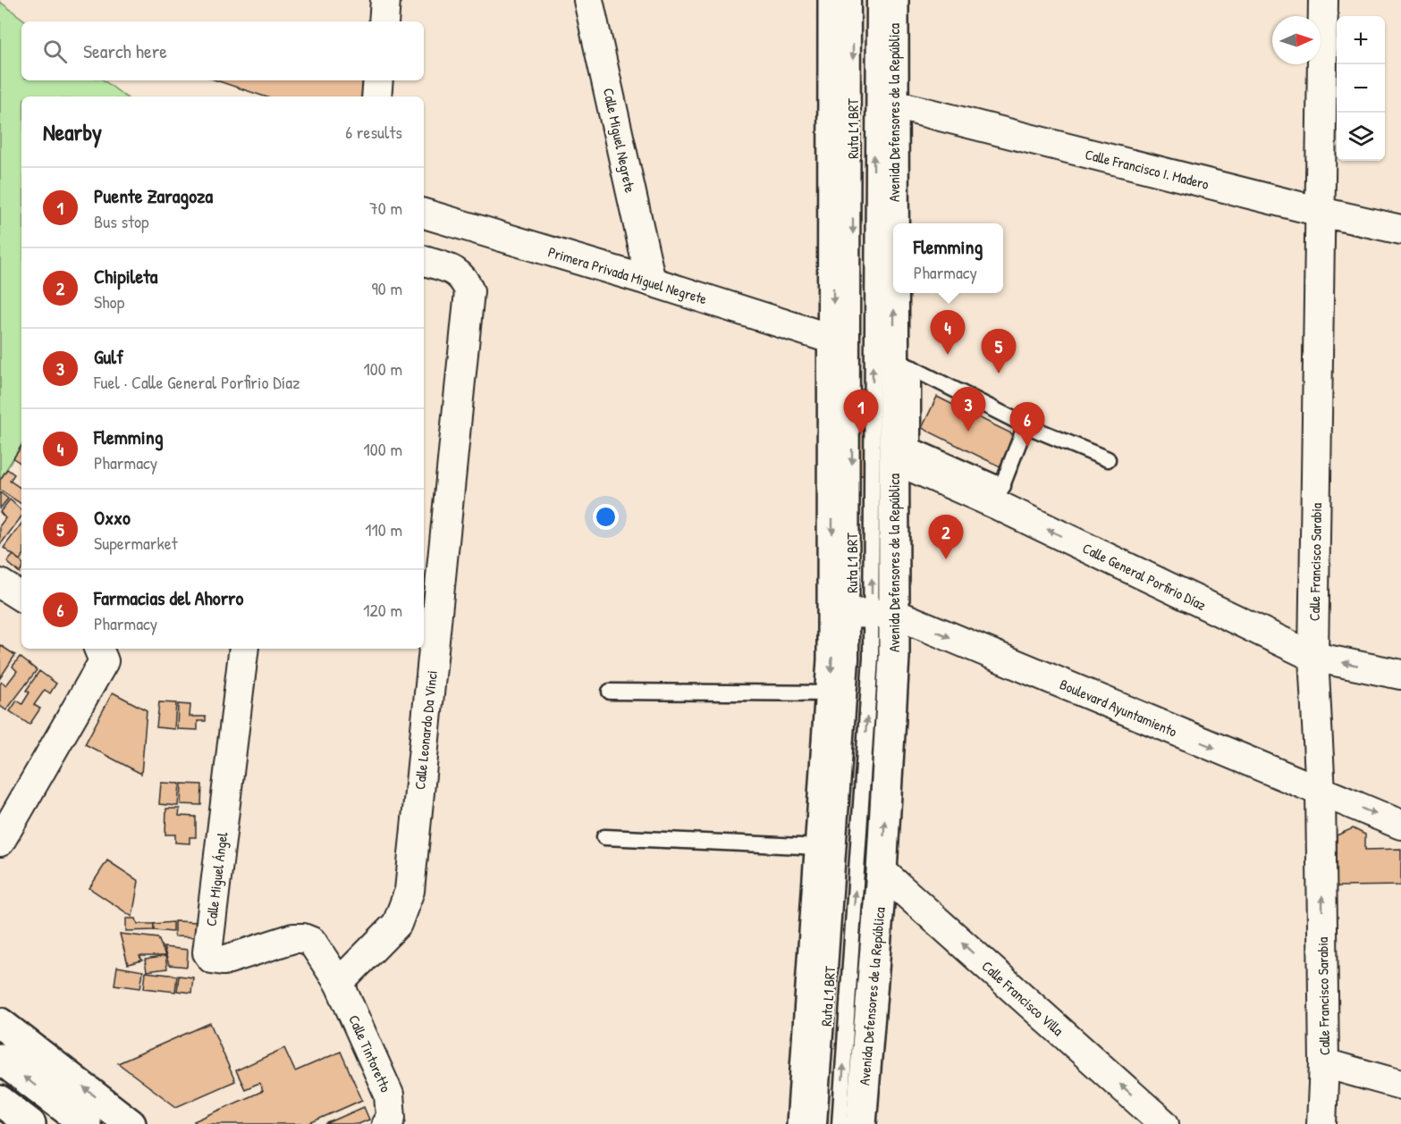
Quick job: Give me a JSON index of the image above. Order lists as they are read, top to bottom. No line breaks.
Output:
{"streets":{"main road":["Avenida Defensores de la República"],"street":["Calle Miguel Negrete","Calle Francisco I. Madero","Primera Privada Miguel Negrete","Calle Francisco Sarabia","Calle General Porfirio Díaz","Boulevard Ayuntamiento","Calle Leonardo Da Vinci","Calle Miguel Ángel","Calle Francisco Villa","Calle Tintoretto"],"lane":["Ruta L1 BRT"]},"crossings":[["Avenida Defensores de la República","Ruta L1 BRT"],["Avenida Defensores de la República","Calle Francisco I. Madero"],["Avenida Defensores de la República","Primera Privada Miguel Negrete"],["Avenida Defensores de la República","Calle General Porfirio Díaz"],["Avenida Defensores de la República","Boulevard Ayuntamiento"],["Avenida Defensores de la República","Calle Francisco Villa"],["Ruta L1 BRT","Boulevard Ayuntamiento"],["Calle Miguel Negrete","Primera Privada Miguel Negrete"],["Calle Francisco I. Madero","Calle Francisco Sarabia"],["Calle Francisco Sarabia","Calle General Porfirio Díaz"],["Calle Francisco Sarabia","Boulevard Ayuntamiento"],["Calle Leonardo Da Vinci","Calle Miguel Ángel"],["Calle Leonardo Da Vinci","Calle Tintoretto"],["Calle Miguel Ángel","Calle Tintoretto"]],"one_way":["Calle General Porfirio Díaz","Boulevard Ayuntamiento","Calle Francisco Villa"],"north":"right","page":{"map_buttons":["+","−"],"search":"Search here","heading":["Nearby","6 results"],"list":[{"mark":"1","name":"Puente Zaragoza","note":"Bus stop","value":"70 m"},{"mark":"2","name":"Chipileta","note":"Shop","value":"90 m"},{"mark":"3","name":"Gulf","note":"Fuel · Calle General Porfirio Díaz","value":"100 m"},{"mark":"4","name":"Flemming","note":"Pharmacy","value":"100 m"},{"mark":"5","name":"Oxxo","note":"Supermarket","value":"110 m"},{"mark":"6","name":"Farmacias del Ahorro","note":"Pharmacy","value":"120 m"}],"popup":["Flemming","Pharmacy"],"pins":["4","5","3","1","6","2"]}}
